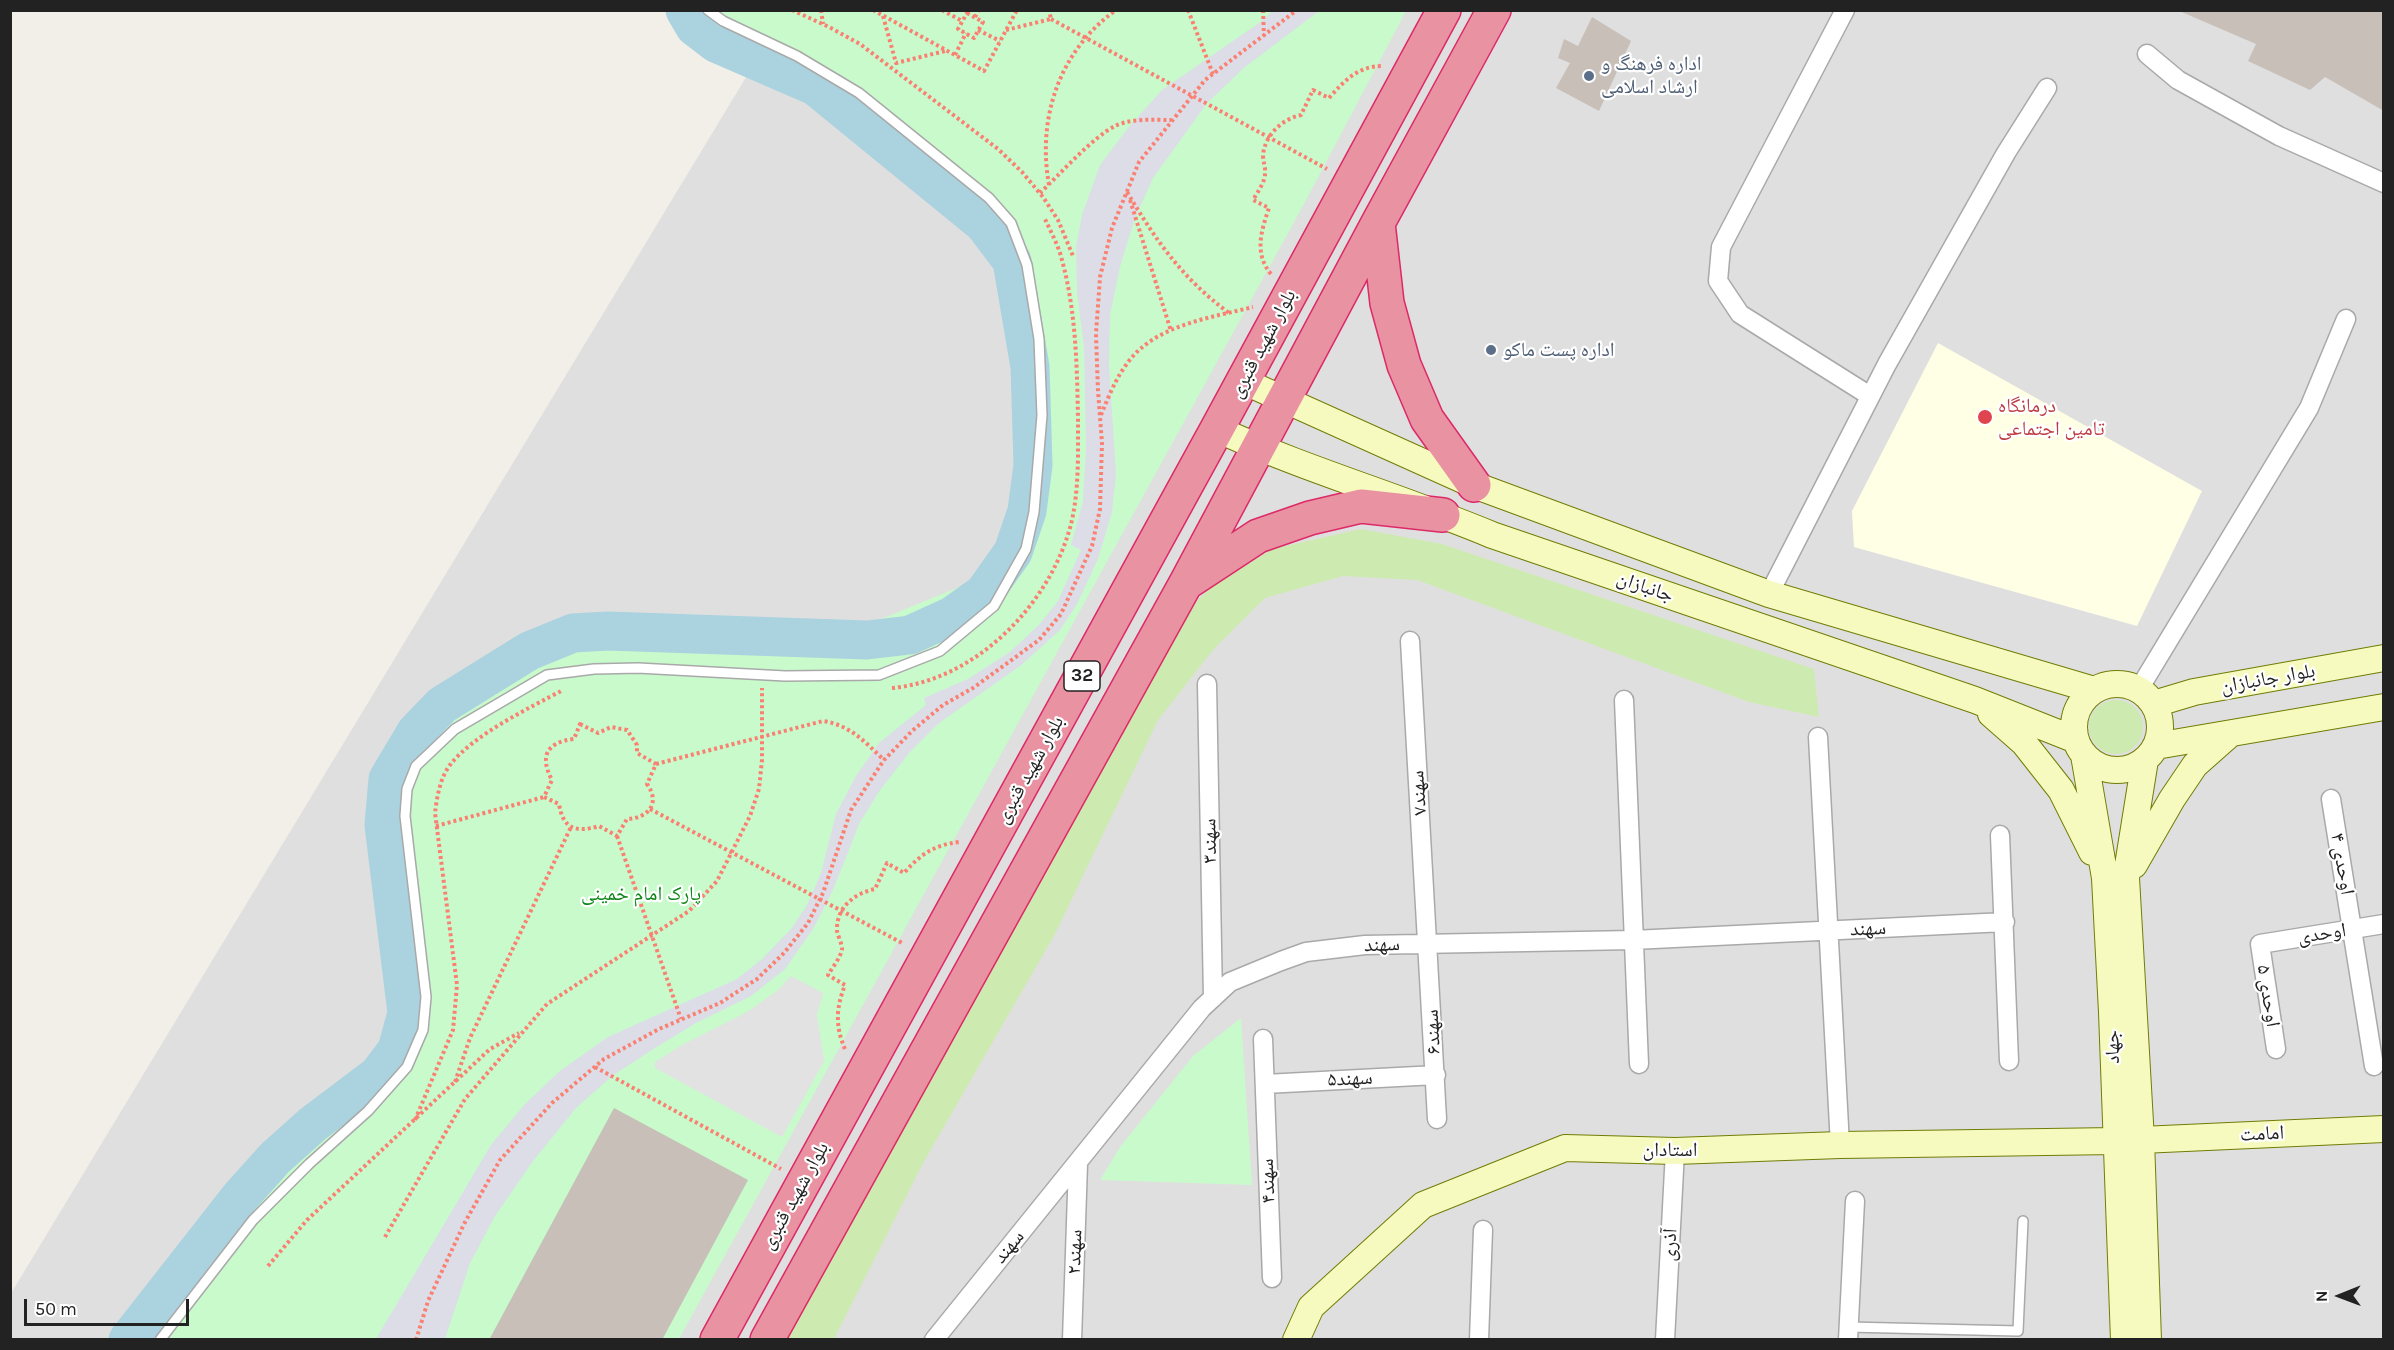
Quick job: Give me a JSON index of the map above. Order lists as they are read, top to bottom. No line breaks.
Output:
{"streets":{"highway":["بلوار شهید قنبری","32"],"main road":["جانبازان","بلوار جانبازان","جهاد","امامت","استادان"],"street":["سهند۷","سهند۳","اوحدی ۴","سهند","اوحدی","اوحدی ۵","سهند۶","سهند۵","سهند۴","آذری","سهند۲"]},"crossings":[["بلوار شهید قنبری","جانبازان"],["جانبازان","32"],["جانبازان","بلوار جانبازان"],["جانبازان","جهاد"],["بلوار جانبازان","جهاد"],["سهند۷","سهند"],["سهند۷","سهند۶"],["سهند۳","سهند"],["اوحدی ۴","اوحدی"],["سهند","سهند۶"],["سهند","سهند۲"],["اوحدی","اوحدی ۵"],["سهند۶","سهند۵"],["جهاد","امامت"],["جهاد","استادان"],["سهند۵","سهند۴"],["استادان","آذری"]],"parks":["پارک امام خمینی"],"places":["اداره فرهنگ و ارشاد اسلامی","اداره پست ماکو","درمانگاه تامین اجتماعی"],"scale_bar":"50 m","north":"left"}
